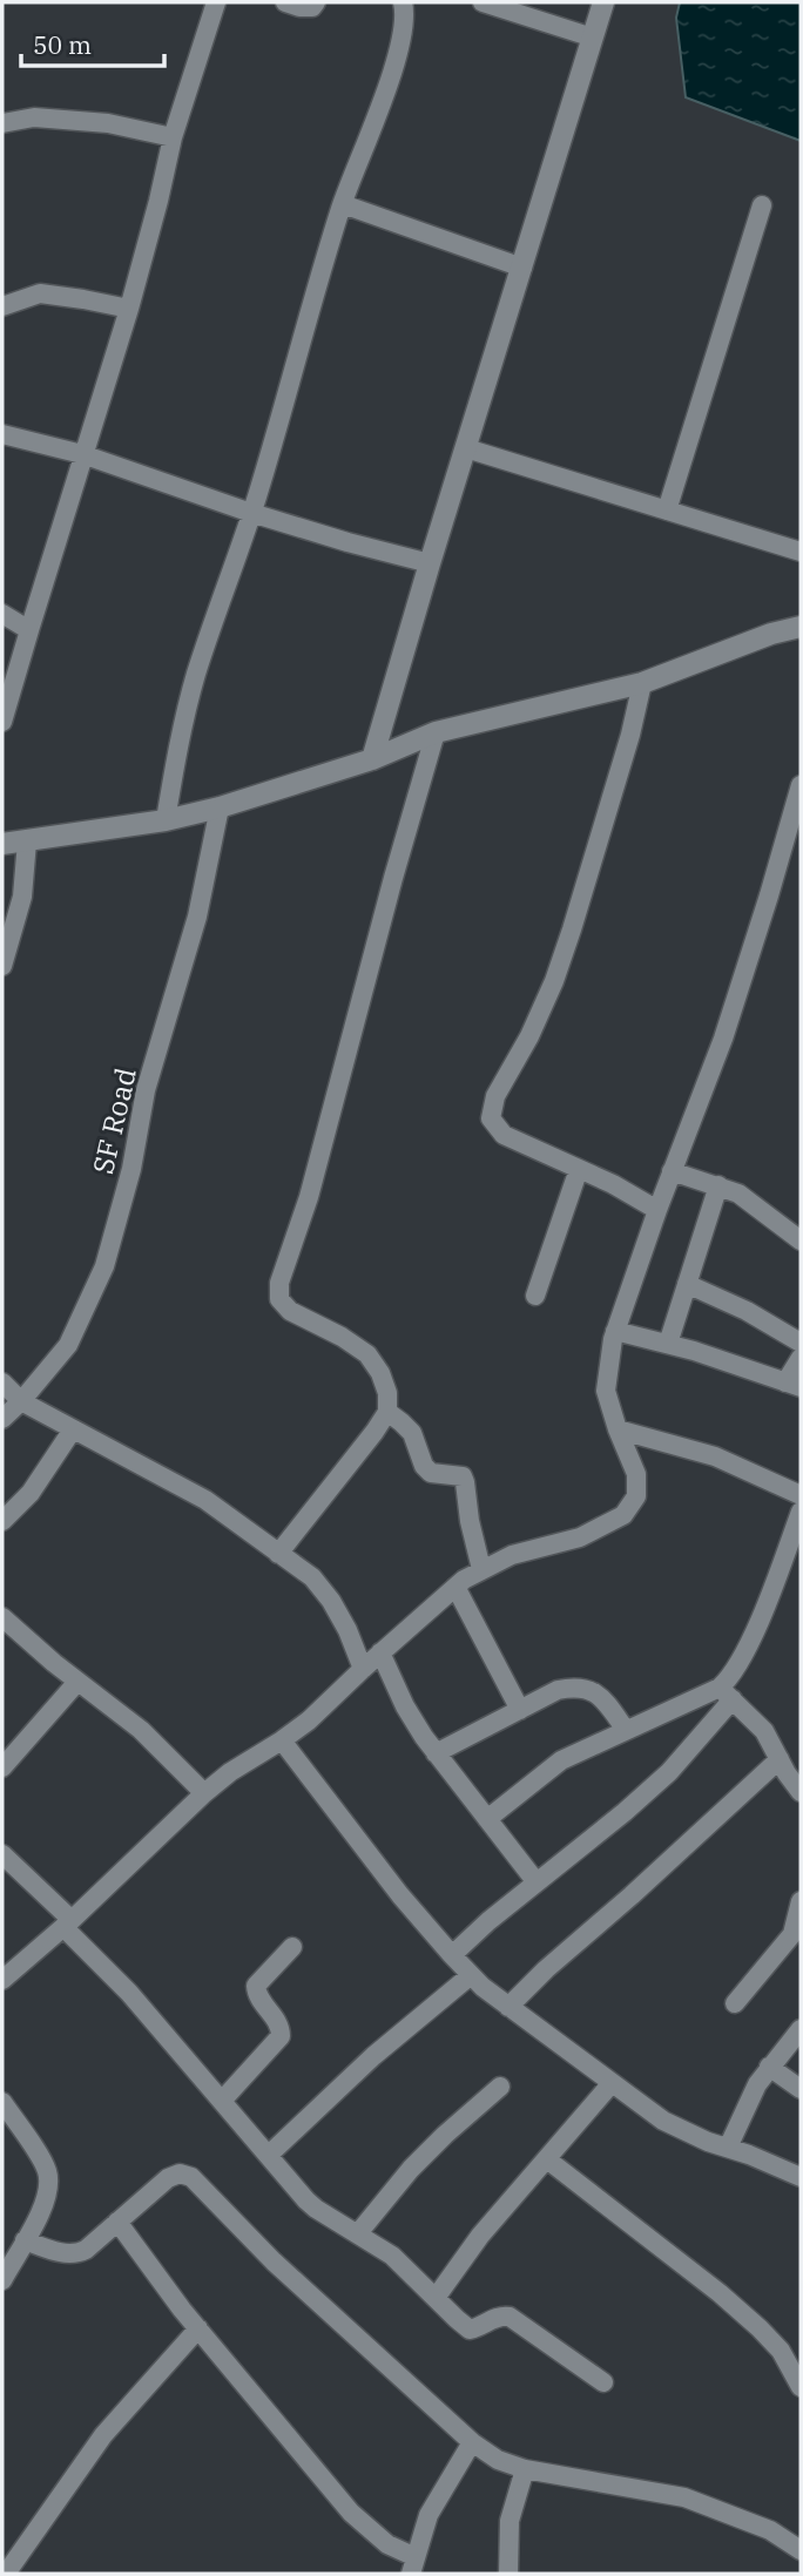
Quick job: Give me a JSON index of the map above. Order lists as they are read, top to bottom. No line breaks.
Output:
{"streets":{"street":["SF Road"]},"scale_bar":"50 m"}
